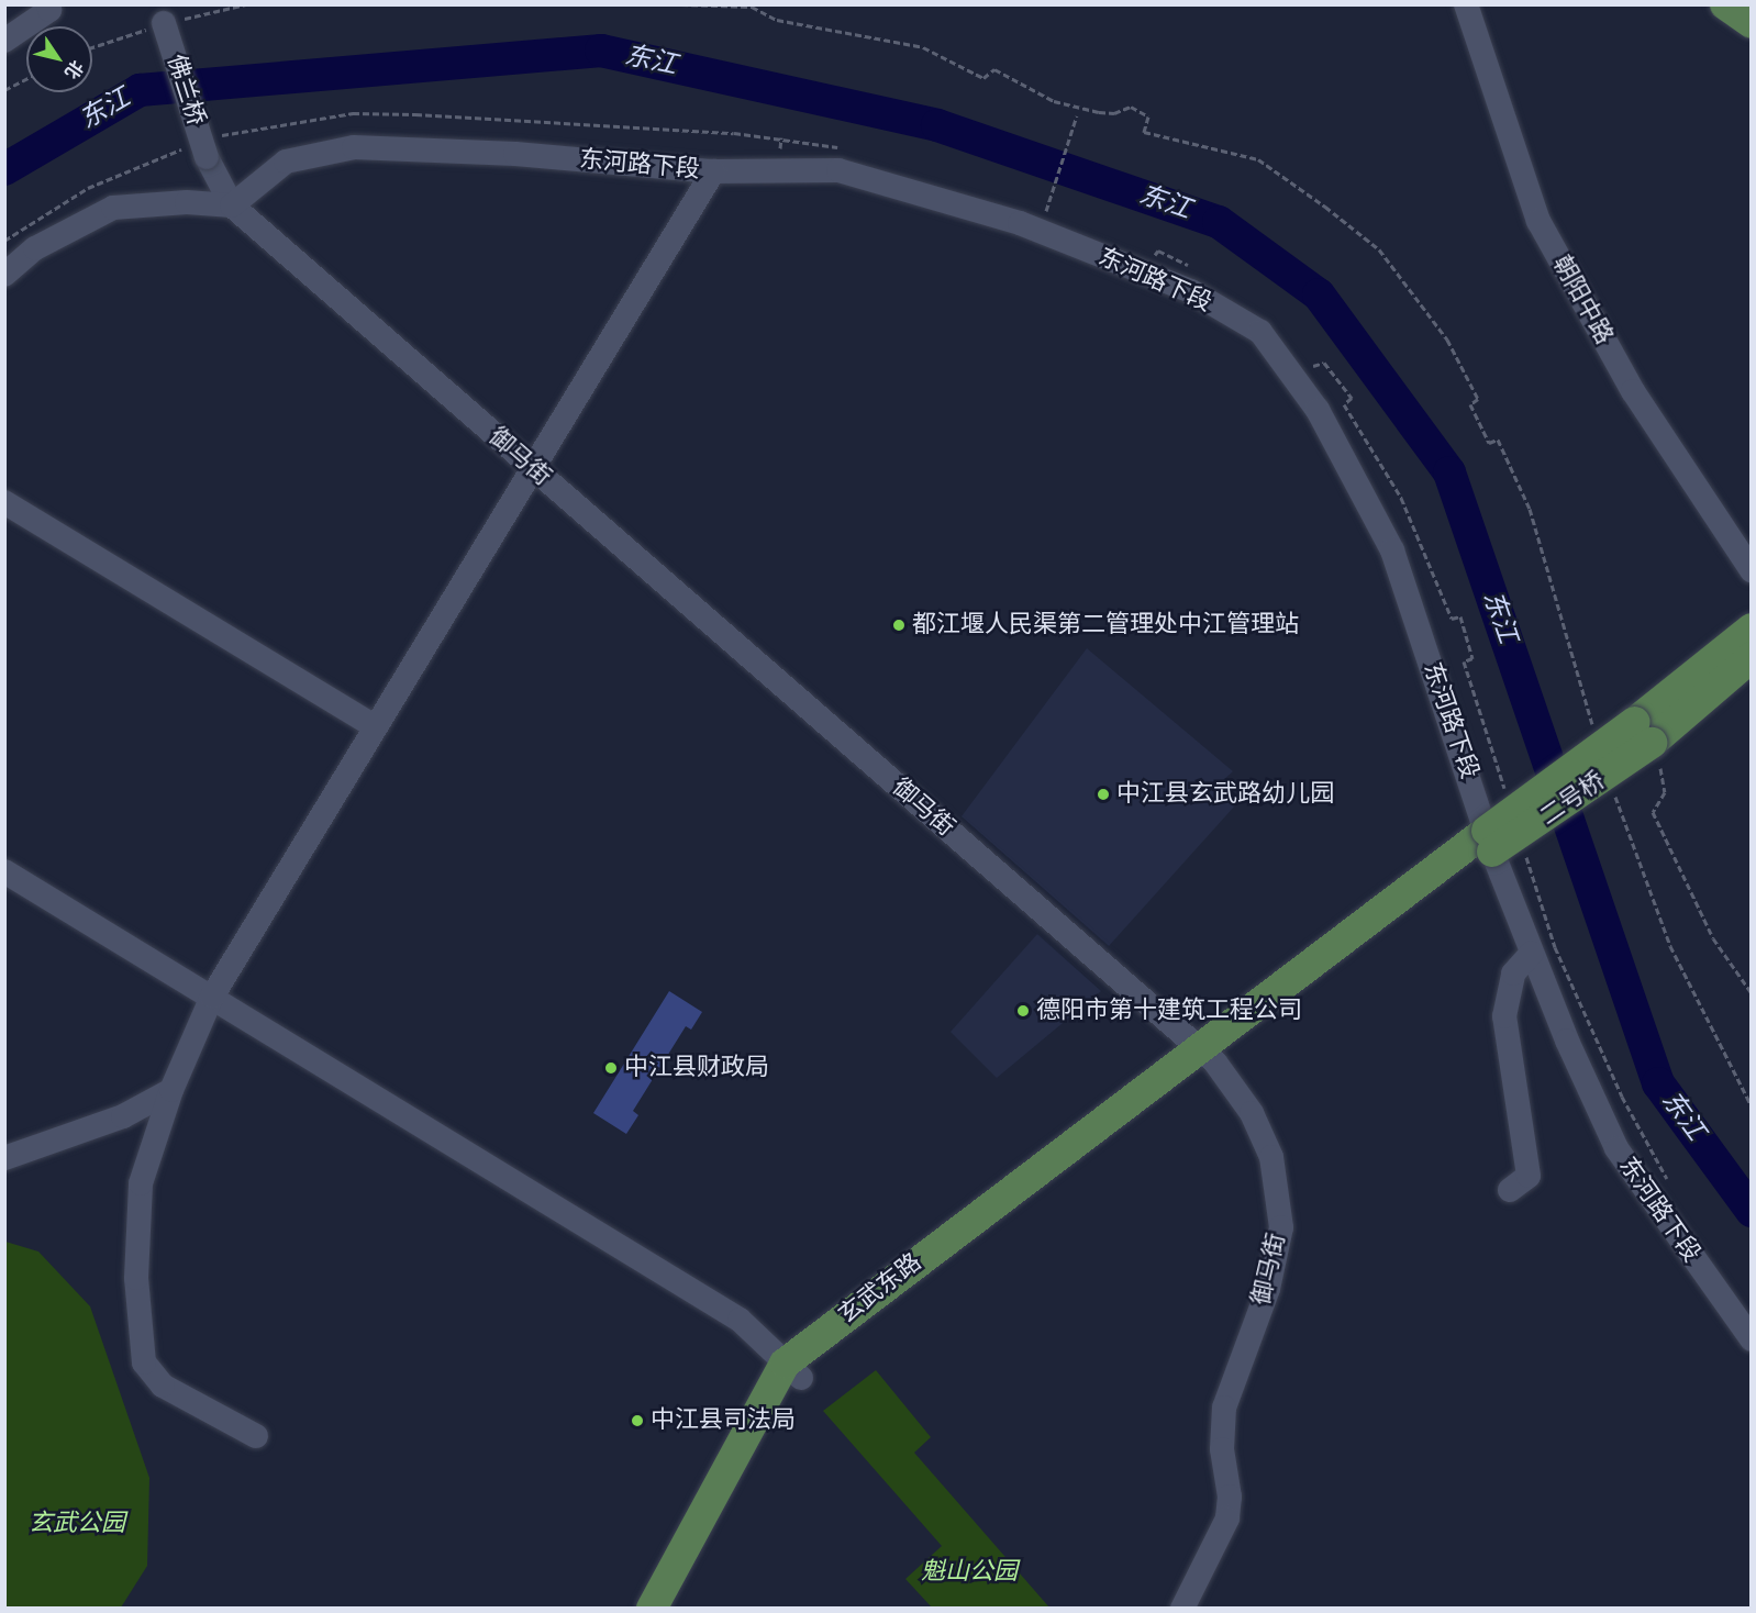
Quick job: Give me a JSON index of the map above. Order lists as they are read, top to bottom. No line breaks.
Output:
{"streets":{"main road":["二号桥","玄武东路"],"street":["佛兰桥","东河路下段","朝阳中路","御马街"]},"crossings":[["佛兰桥","御马街"],["东河路下段","御马街"],["东河路下段","二号桥"],["御马街","二号桥"],["御马街","玄武东路"],["二号桥","玄武东路"]],"water":["东江"],"parks":["玄武公园","魁山公园"],"places":["都江堰人民渠第二管理处中江管理站","中江县玄武路幼儿园","德阳市第十建筑工程公司","中江县财政局","中江县司法局"],"north":"bottom right"}
